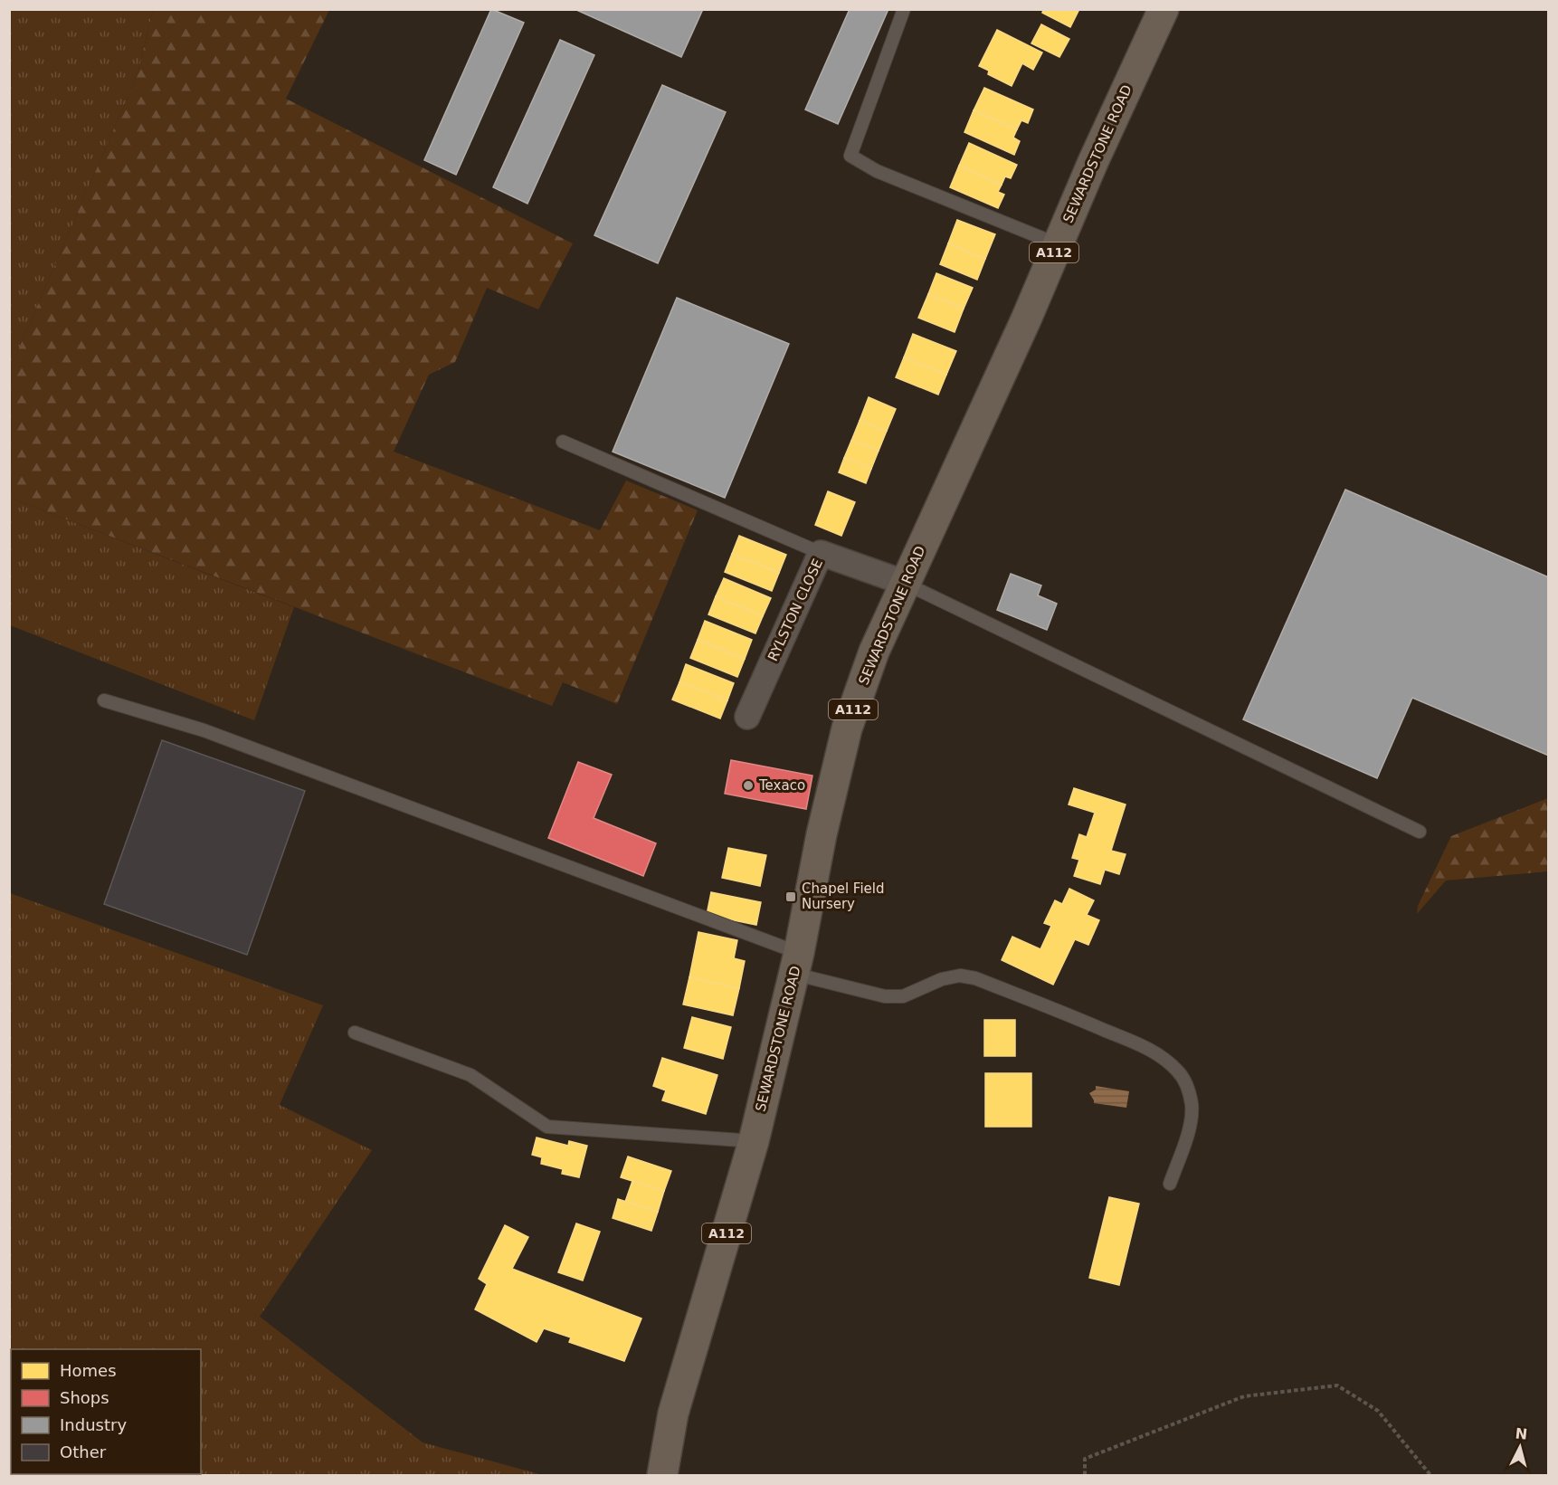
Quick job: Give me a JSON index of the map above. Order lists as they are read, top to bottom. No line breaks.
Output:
{"streets":{"main road":["SEWARDSTONE ROAD","A112"],"street":["RYLSTON CLOSE"]},"crossings":[["SEWARDSTONE ROAD","RYLSTON CLOSE"]],"places":{"other":["Texaco"],"transit":["Chapel Field Nursery"]},"legend":["Homes","Shops","Industry","Other"],"north":"top"}
